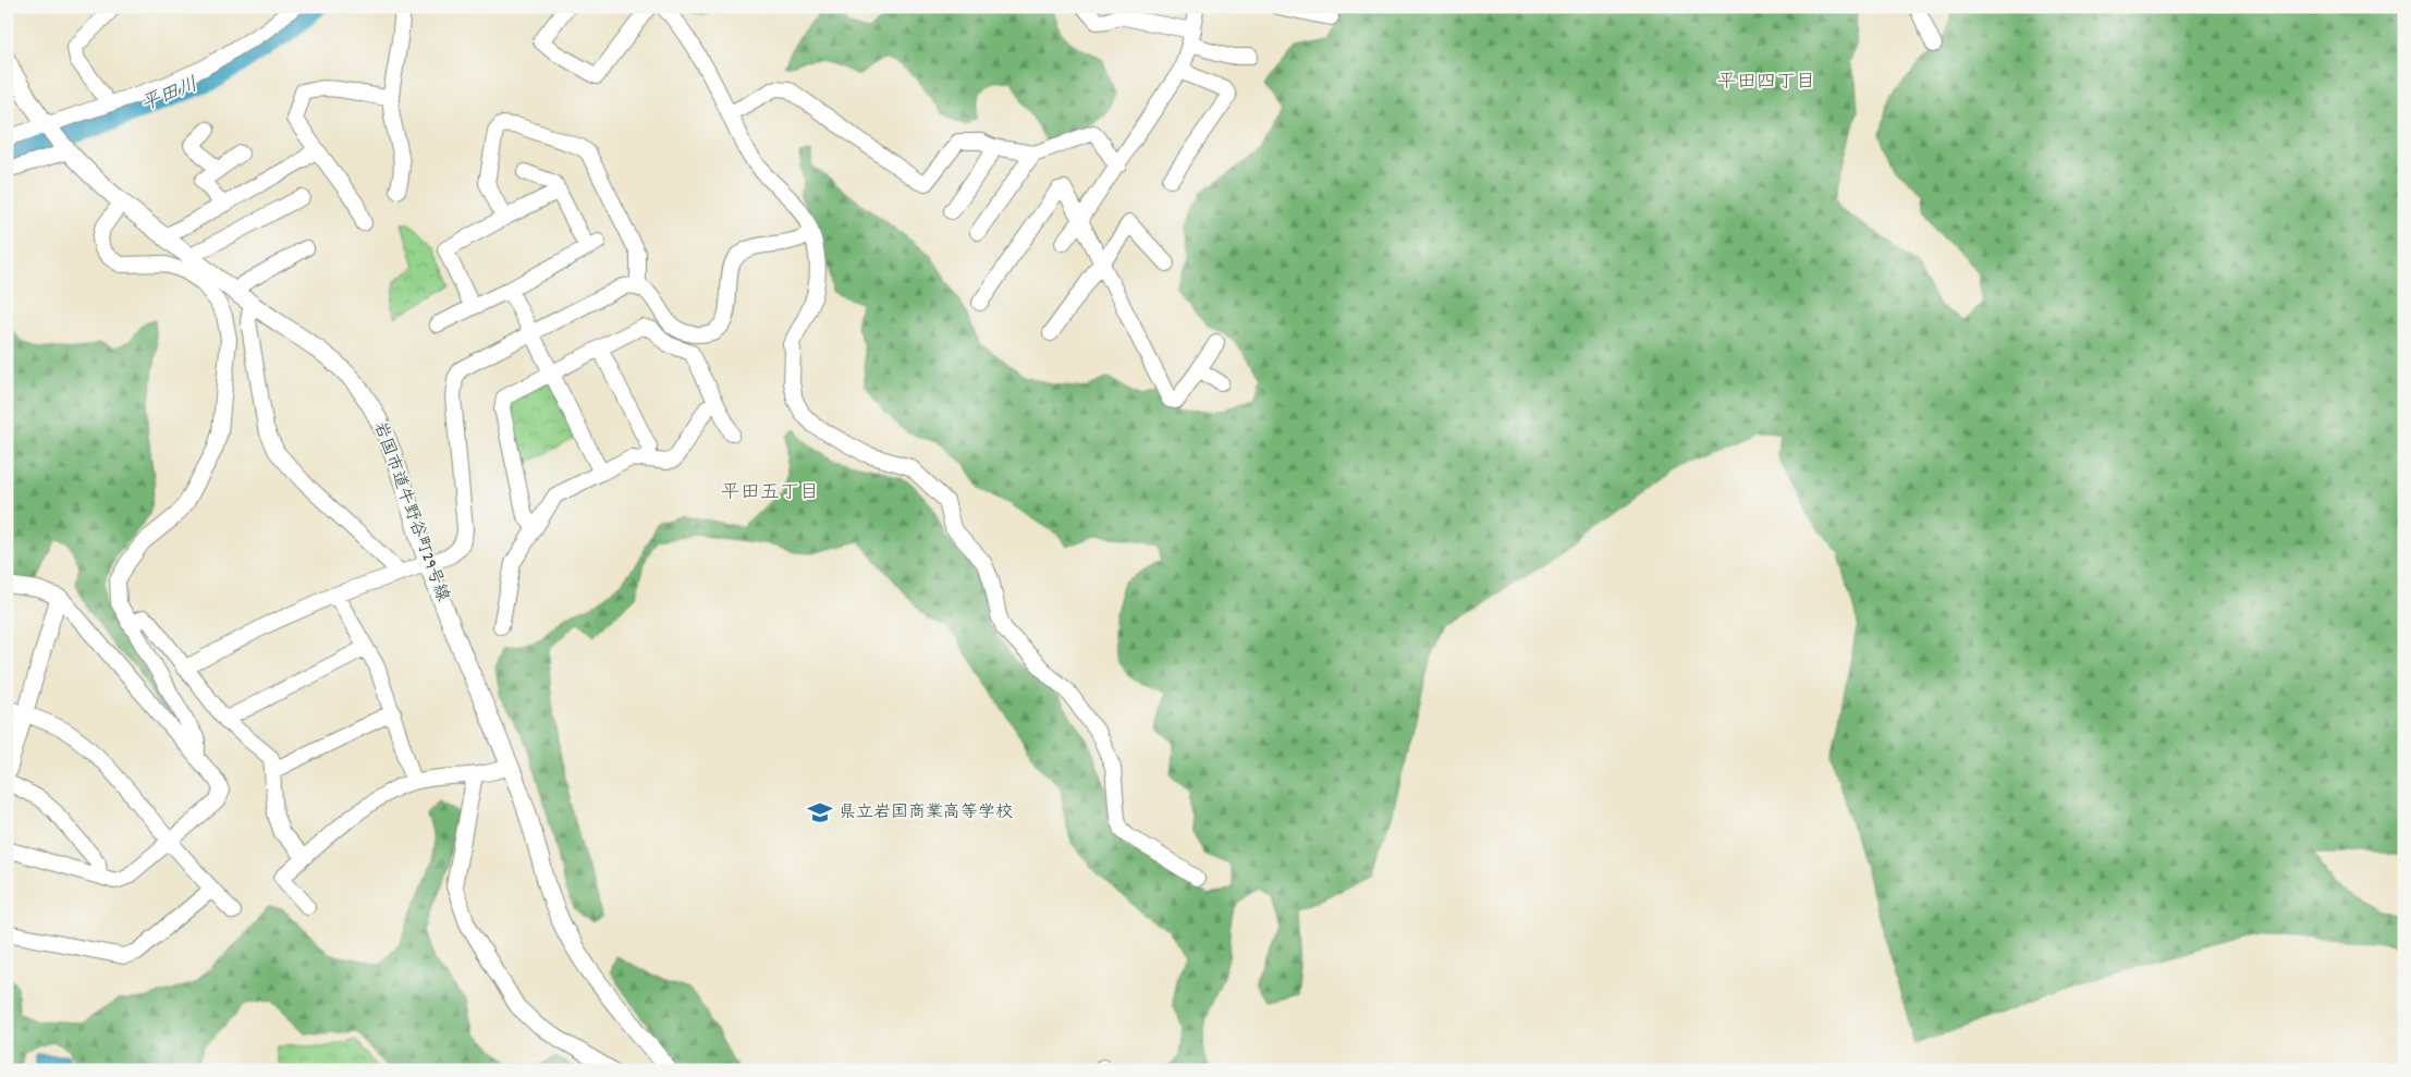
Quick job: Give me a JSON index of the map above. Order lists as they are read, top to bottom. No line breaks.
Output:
{"streets":{"street":["岩国市道牛野谷町29号線"]},"districts":["平田四丁目","平田五丁目"],"water":["平田川"],"places":{"school or university":["県立岩国商業高等学校"]}}
